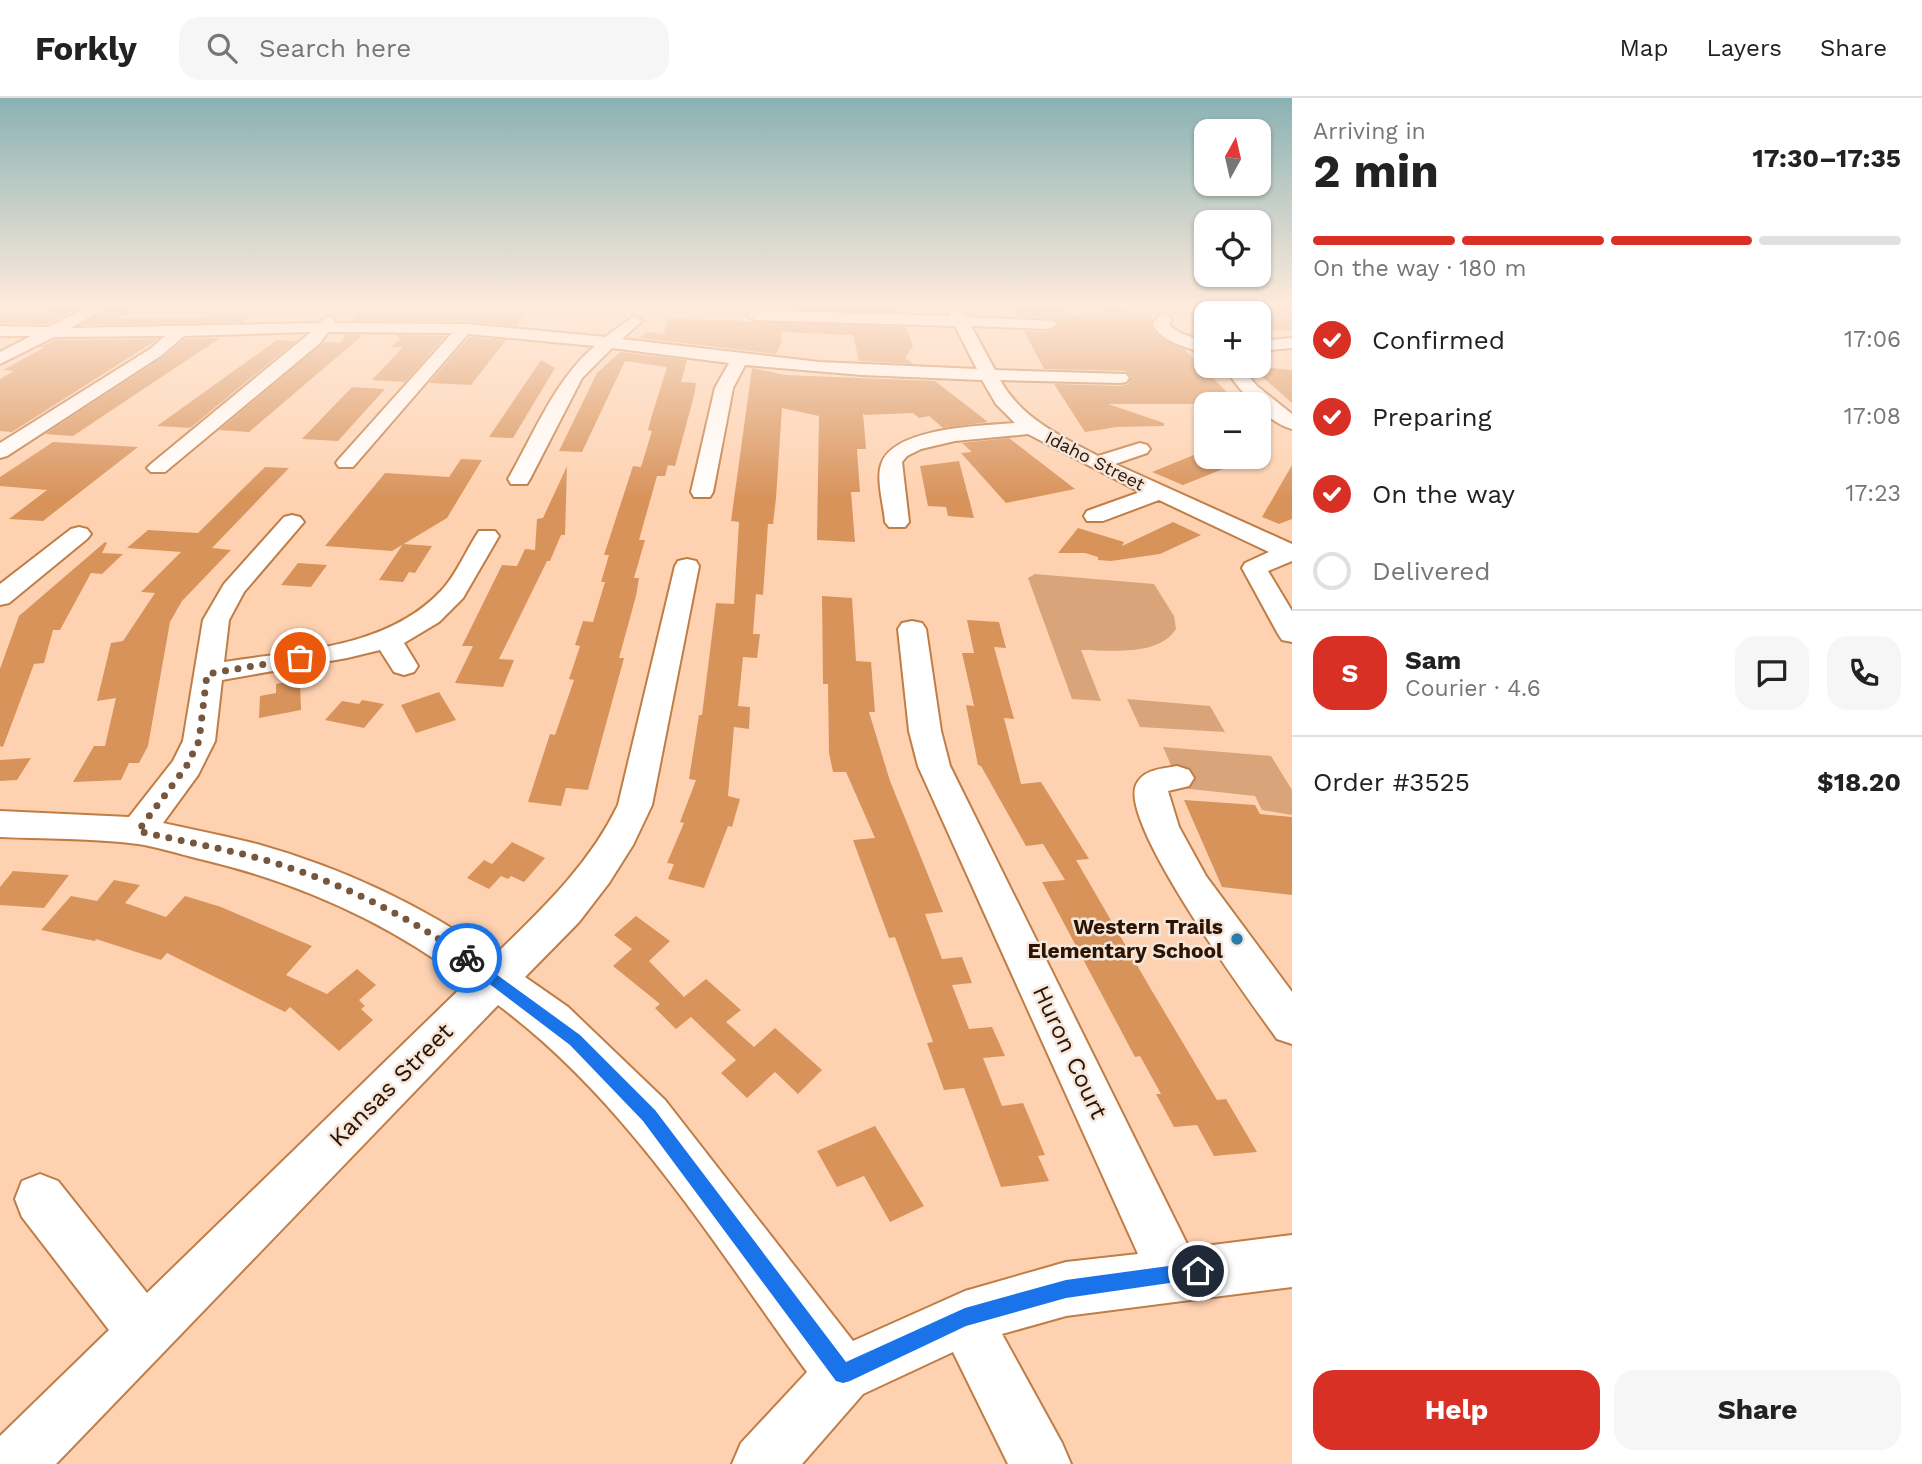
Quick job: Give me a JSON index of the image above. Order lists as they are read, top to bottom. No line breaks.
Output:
{"streets":{"street":["Idaho Street","Huron Court","Kansas Street"]},"places":["Western Trails Elementary School"],"north":"top","page":{"header":"Forkly","search":"Search here","nav":["Map","Layers","Share"],"heading":["2 min","Arriving in","17:30–17:35"],"panel":["Sam","Courier · 4.6","Order #3525","$18.20"],"map_buttons":["+","−"],"bar":"On the way · 180 m","list":[["Confirmed","17:06"],["Preparing","17:08"],["On the way","17:23"],"Delivered"],"round":"S","buttons":["Help","Share"]}}
